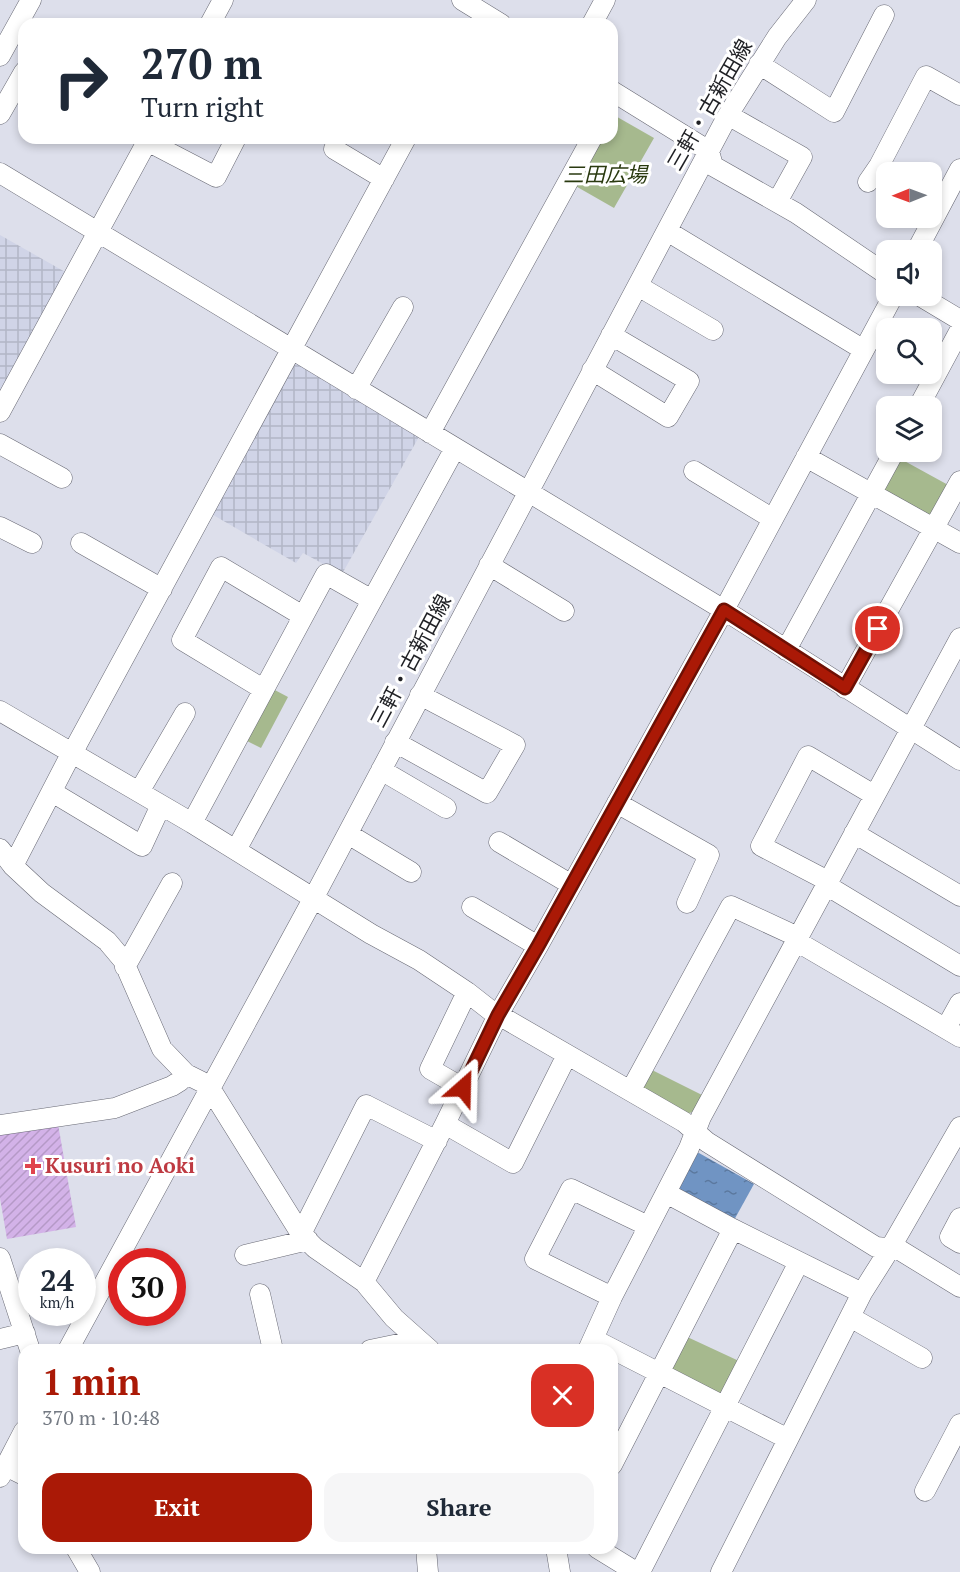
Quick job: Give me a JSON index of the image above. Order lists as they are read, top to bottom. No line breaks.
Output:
{"streets":{"street":["三軒・古新田線"]},"parks":["三田広場"],"places":{"health":["Kusuri no Aoki"]},"north":"left","page":{"turn":["270 m","Turn right"],"speed":"24 km/h","limit":"30","heading":["1 min","370 m · 10:48"],"buttons":["Exit","Share"]}}
